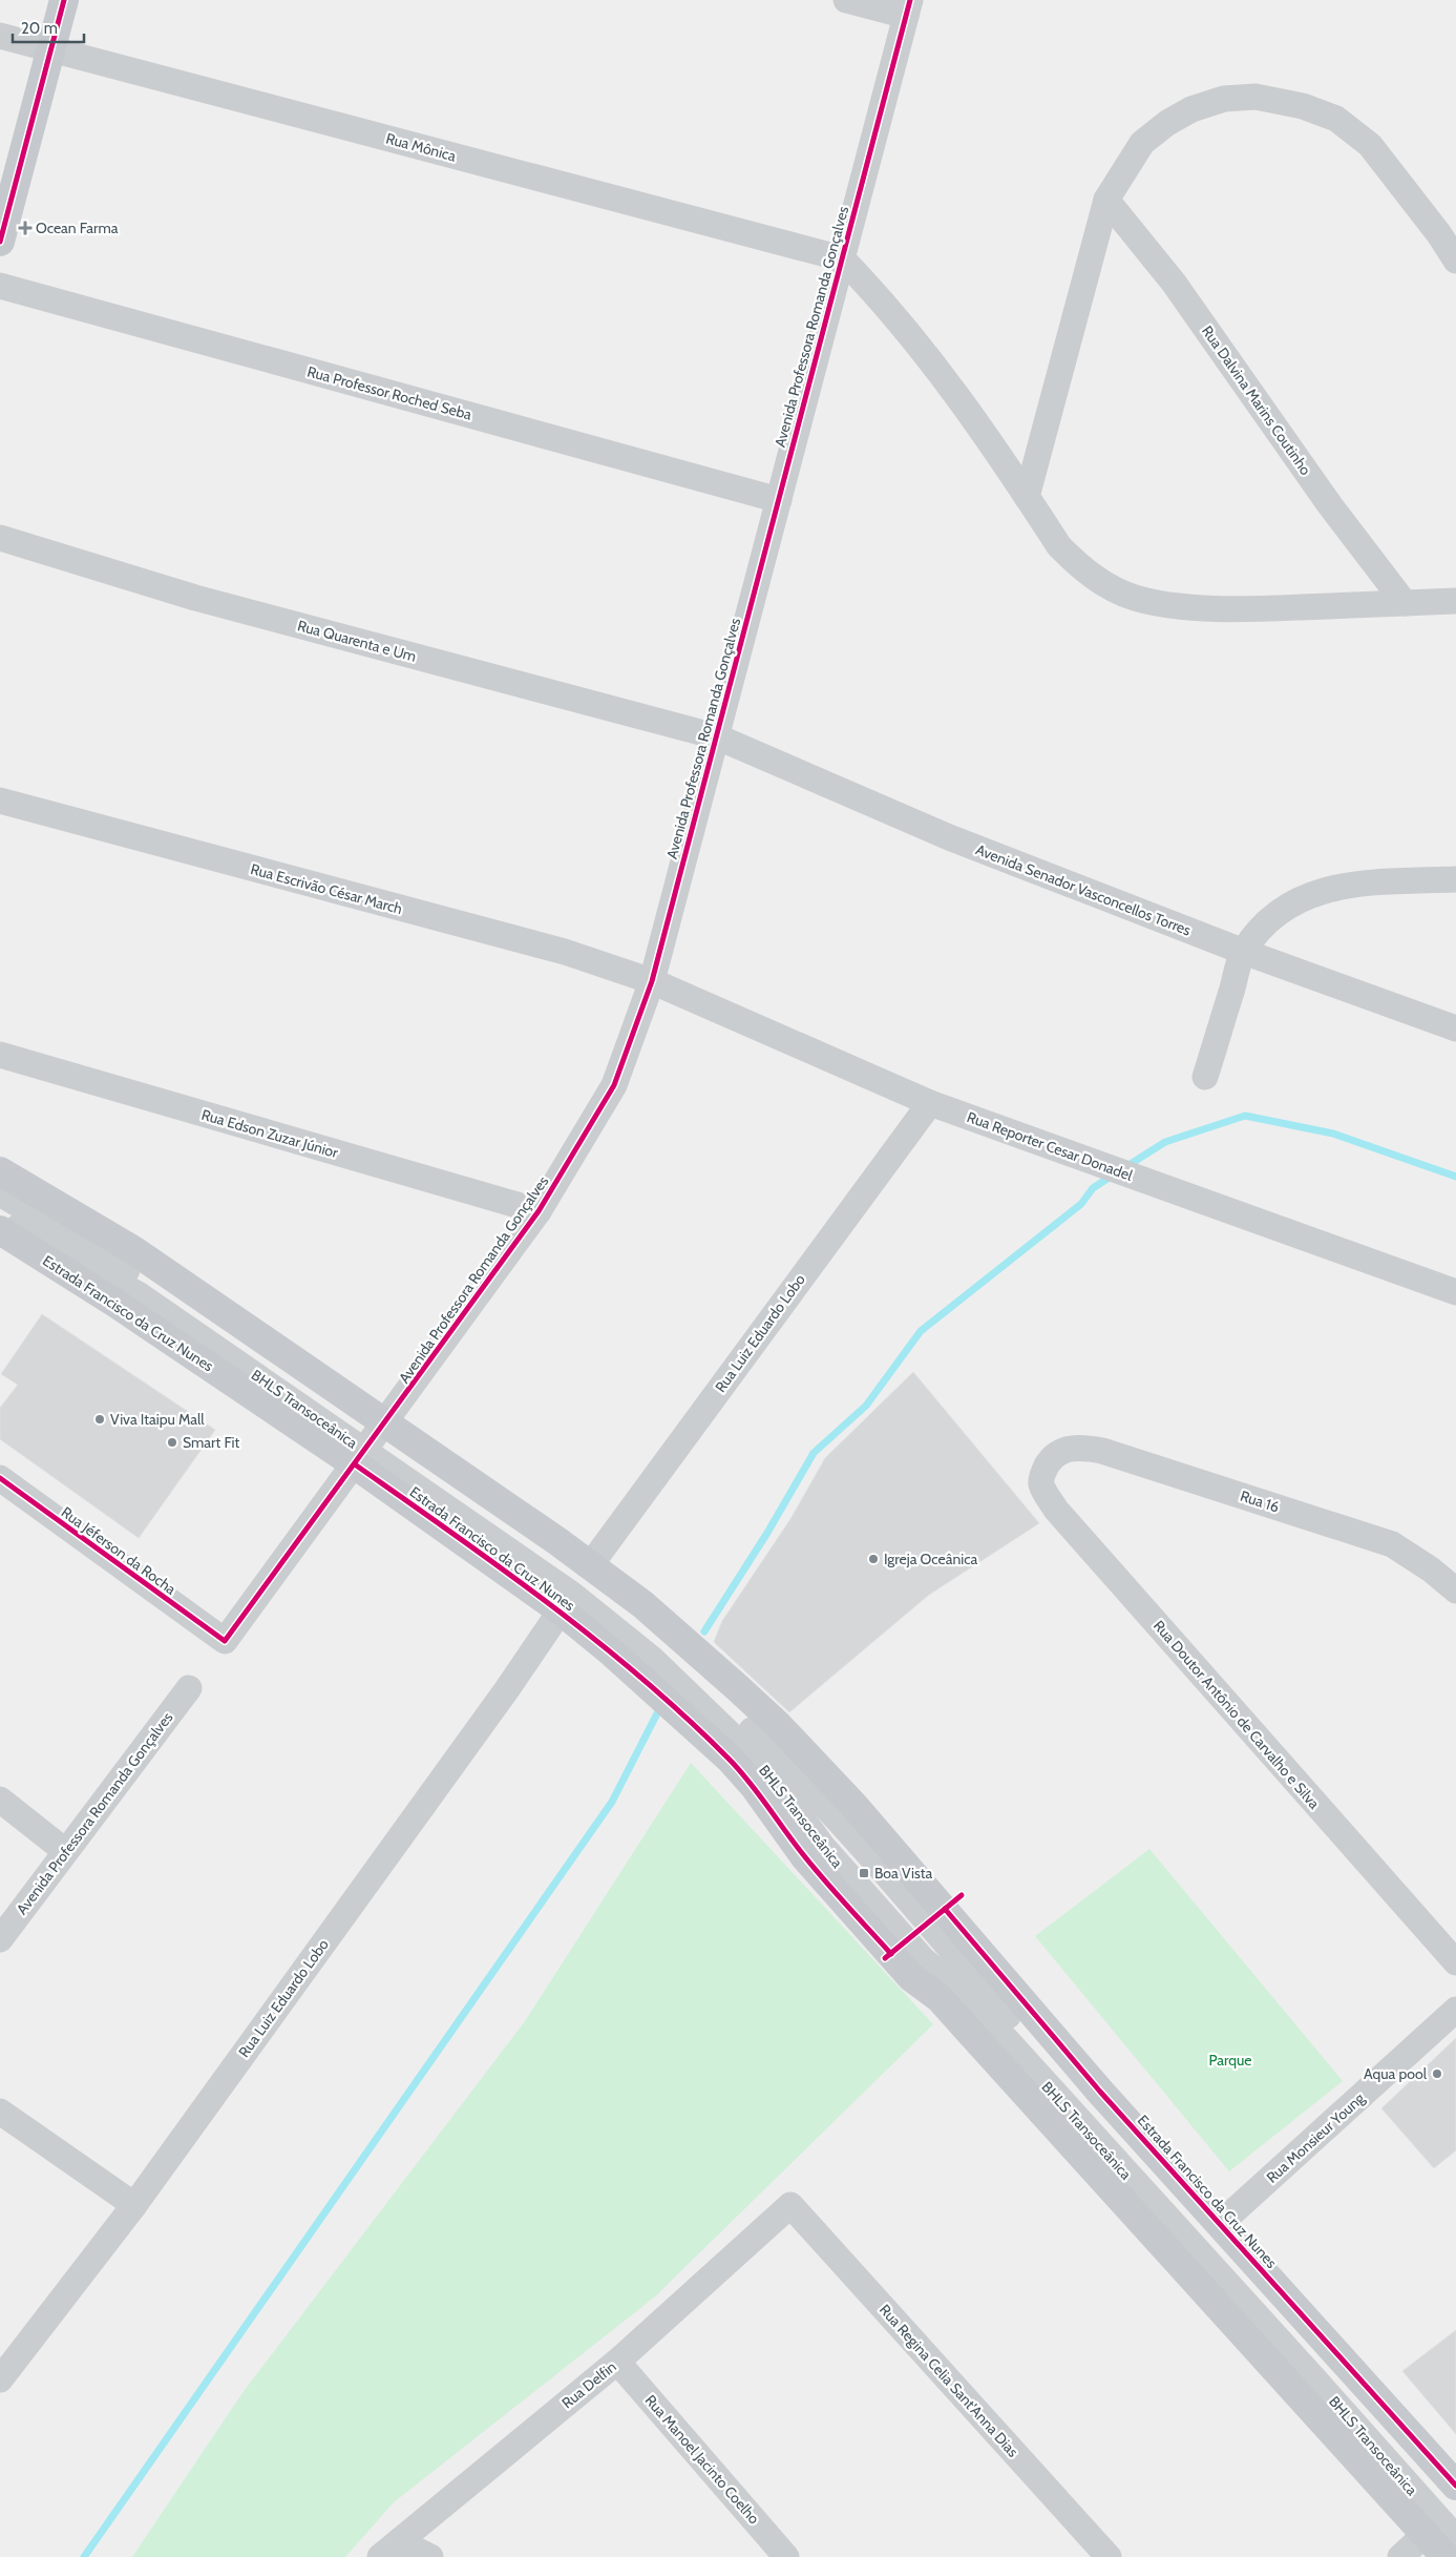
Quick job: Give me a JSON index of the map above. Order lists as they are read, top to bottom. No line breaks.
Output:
{"streets":{"main road":["Estrada Francisco da Cruz Nunes"],"street":["Rua Mônica","Avenida Professora Romanda Gonçalves","Rua Professor Roched Seba","Rua Dalvina Marins Coutinho","Rua Quarenta e Um","Rua Escrivão César March","Avenida Senador Vasconcellos Torres","Rua Edson Zuzar Júnior","Rua Reporter Cesar Donadel","Rua Luiz Eduardo Lobo","BHLS Transoceânica","Rua 16","Rua Jéferson da Rocha","Rua Doutor Antônio de Carvalho e Silva","Rua Monsieur Young","Rua Regina Celia Sant'Anna Dias","Rua Delfin","Rua Manoel Jacinto Coelho"]},"crossings":[["Rua Mônica","Avenida Professora Romanda Gonçalves"],["Avenida Professora Romanda Gonçalves","Rua Professor Roched Seba"],["Avenida Professora Romanda Gonçalves","Rua Quarenta e Um"],["Avenida Professora Romanda Gonçalves","Rua Escrivão César March"],["Avenida Professora Romanda Gonçalves","Avenida Senador Vasconcellos Torres"],["Avenida Professora Romanda Gonçalves","Rua Edson Zuzar Júnior"],["Avenida Professora Romanda Gonçalves","Rua Reporter Cesar Donadel"],["Avenida Professora Romanda Gonçalves","Estrada Francisco da Cruz Nunes"],["Avenida Professora Romanda Gonçalves","BHLS Transoceânica"],["Avenida Professora Romanda Gonçalves","Rua Jéferson da Rocha"],["Rua Quarenta e Um","Avenida Senador Vasconcellos Torres"],["Rua Escrivão César March","Rua Reporter Cesar Donadel"],["Rua Reporter Cesar Donadel","Rua Luiz Eduardo Lobo"],["Estrada Francisco da Cruz Nunes","Rua Luiz Eduardo Lobo"],["Estrada Francisco da Cruz Nunes","BHLS Transoceânica"],["Estrada Francisco da Cruz Nunes","Rua Monsieur Young"],["Rua 16","Rua Doutor Antônio de Carvalho e Silva"],["Rua Regina Celia Sant'Anna Dias","Rua Delfin"],["Rua Delfin","Rua Manoel Jacinto Coelho"]],"parks":["Parque"],"places":{"health":["Ocean Farma"],"other":["Viva Itaipu Mall","Smart Fit","Igreja Oceânica","Aqua pool"],"transit":["Boa Vista"]},"scale_bar":"20 m"}
